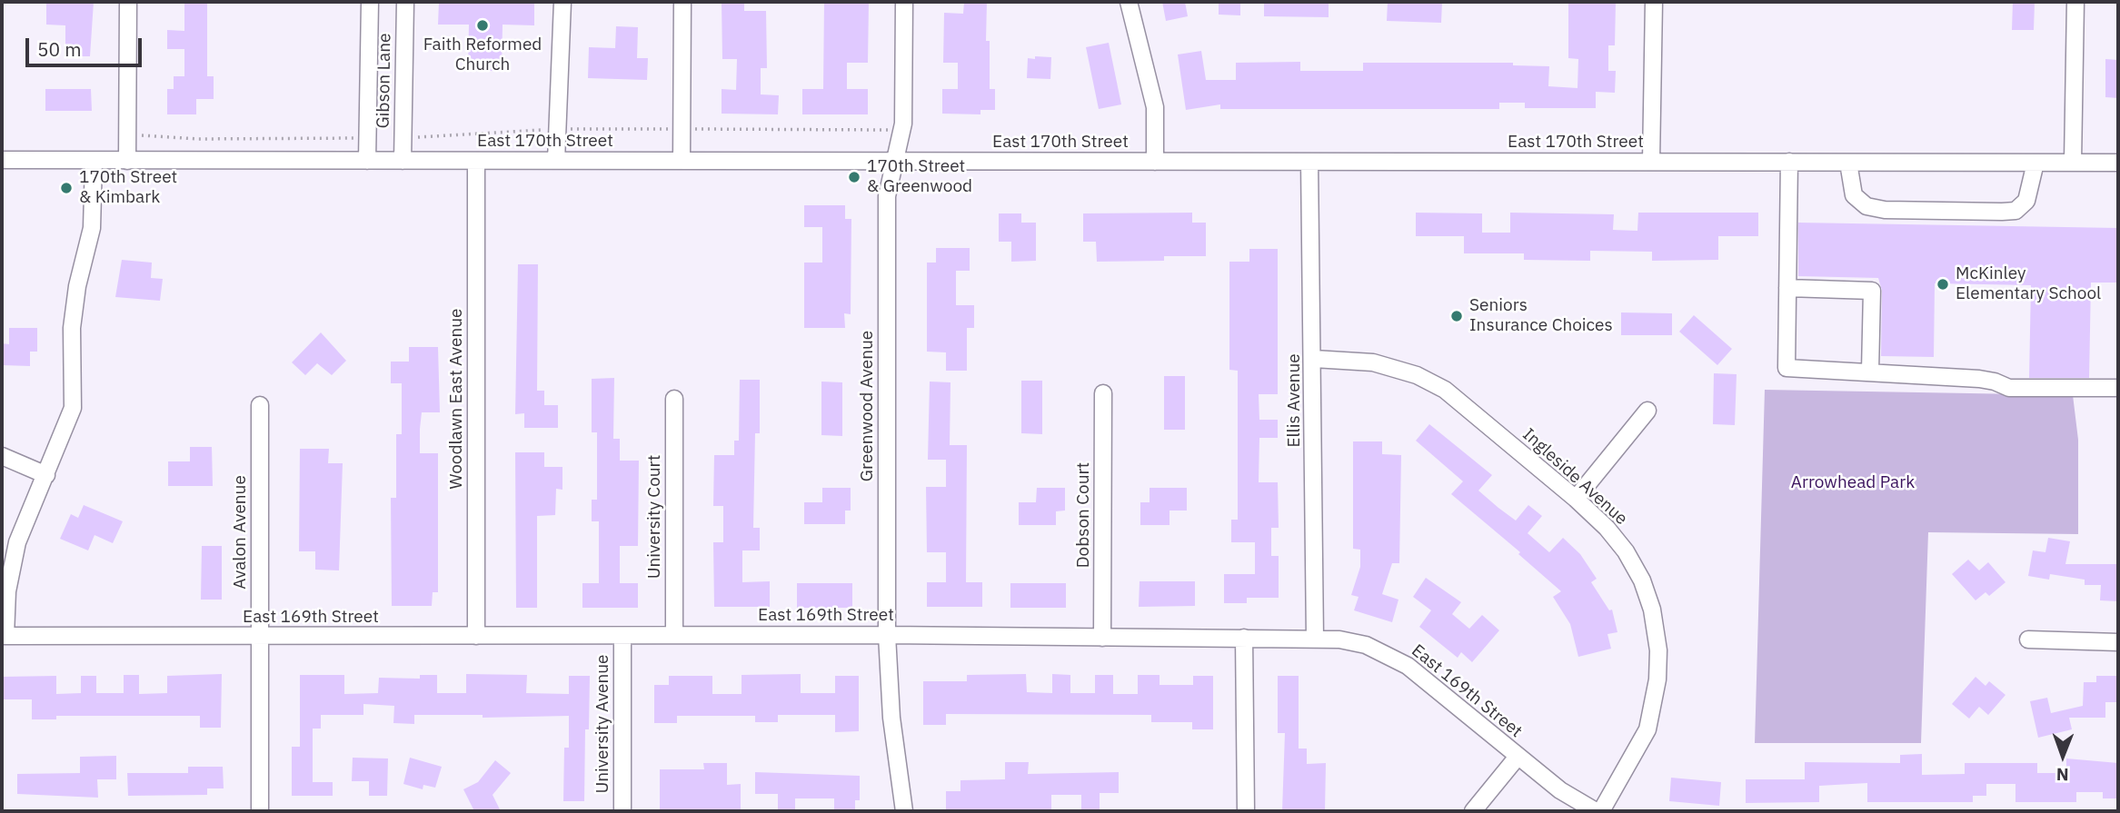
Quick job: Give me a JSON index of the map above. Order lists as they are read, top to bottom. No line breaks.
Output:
{"streets":{"street":["Gibson Lane","East 170th Street","Woodlawn East Avenue","Ellis Avenue","Greenwood Avenue","Ingleside Avenue","Dobson Court","University Court","Avalon Avenue","East 169th Street","University Avenue"]},"crossings":[["Gibson Lane","East 170th Street"],["East 170th Street","Woodlawn East Avenue"],["East 170th Street","Ellis Avenue"],["East 170th Street","Greenwood Avenue"],["Woodlawn East Avenue","East 169th Street"],["Ellis Avenue","Ingleside Avenue"],["Ellis Avenue","East 169th Street"],["Greenwood Avenue","East 169th Street"],["Dobson Court","East 169th Street"],["University Court","East 169th Street"],["Avalon Avenue","East 169th Street"],["East 169th Street","University Avenue"]],"parks":["Arrowhead Park"],"places":["Faith Reformed Church","170th Street & Greenwood","170th Street & Kimbark","McKinley Elementary School","Seniors Insurance Choices"],"scale_bar":"50 m","north":"bottom"}
